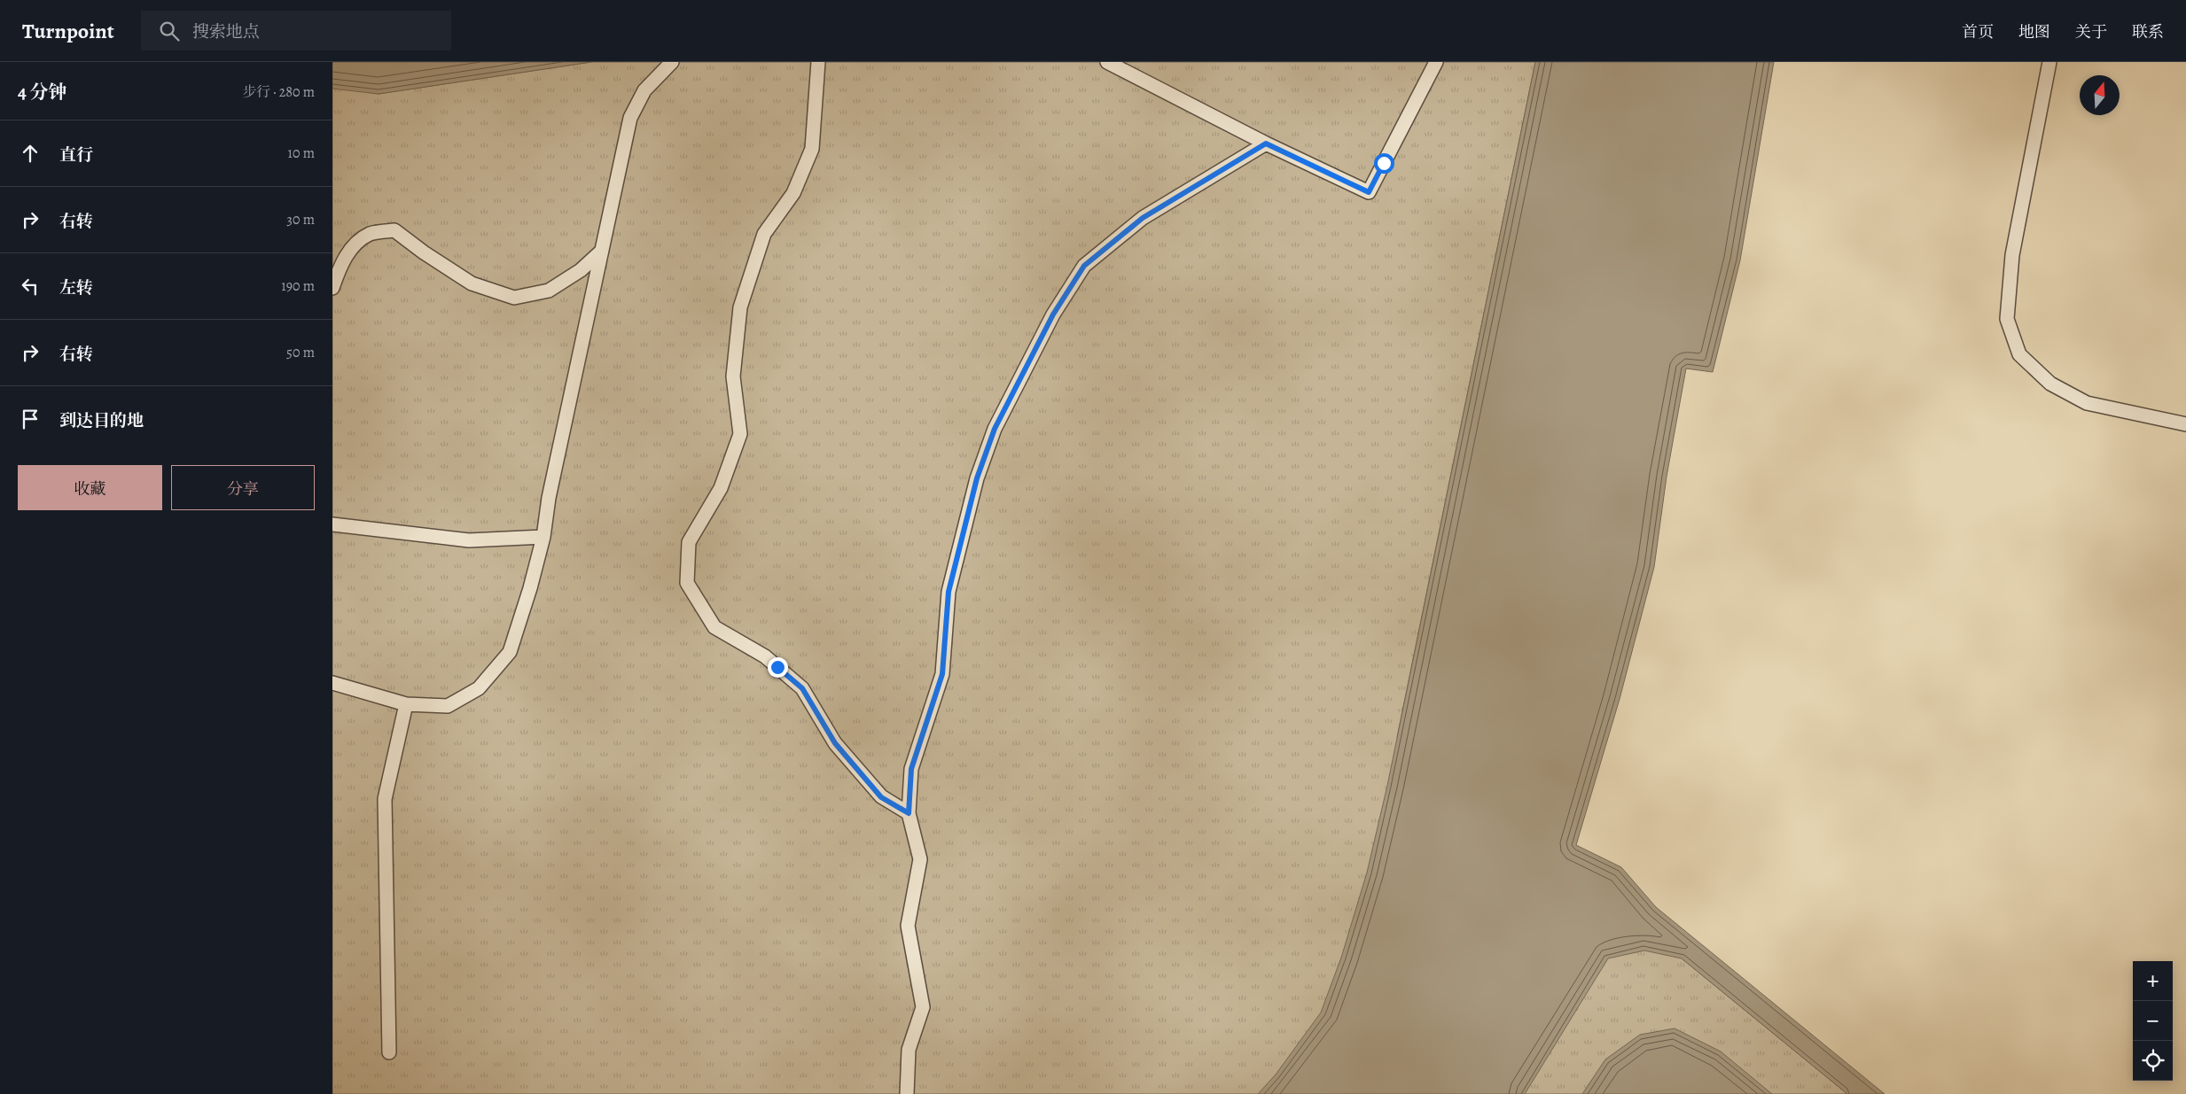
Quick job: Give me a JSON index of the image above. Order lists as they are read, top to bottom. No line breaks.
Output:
{"north":"top","page":{"header":"Turnpoint","search":"搜索地点","nav":["首页","地图","关于","联系"],"heading":["4 分钟","步行 · 280 m"],"list":[["直行","10 m"],["右转","30 m"],["左转","190 m"],["右转","50 m"],"到达目的地"],"buttons":["收藏","分享"],"map_buttons":["+","−"]}}
